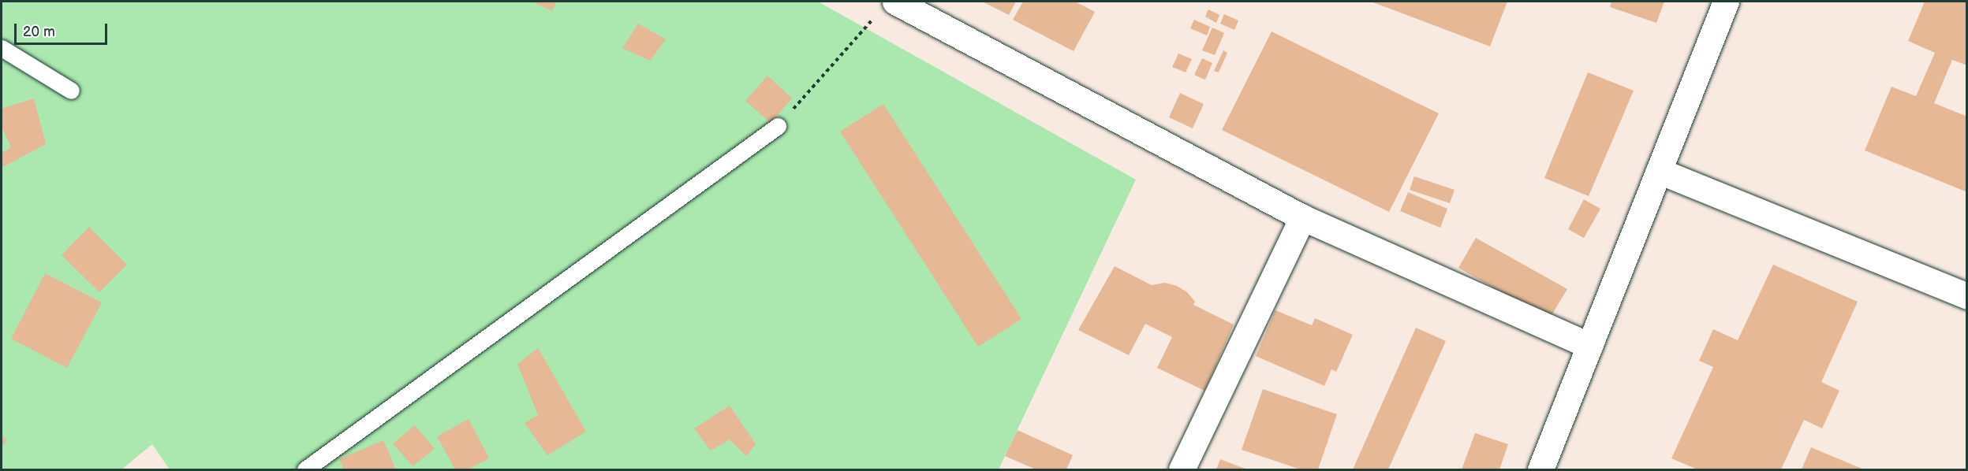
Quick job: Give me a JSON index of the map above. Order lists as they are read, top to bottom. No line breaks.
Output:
{"scale_bar":"20 m"}
